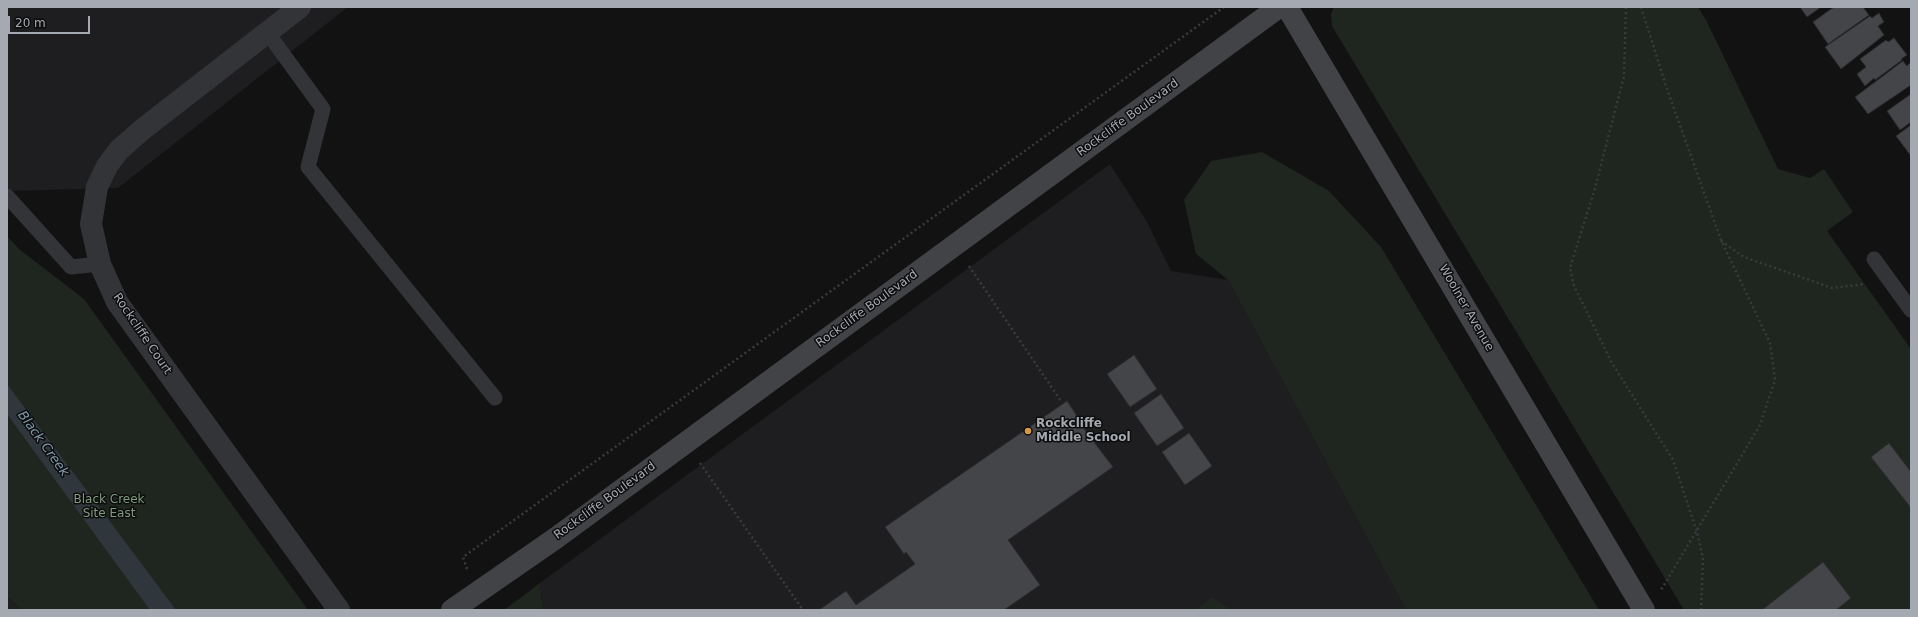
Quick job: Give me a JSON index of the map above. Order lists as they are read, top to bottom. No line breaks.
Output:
{"streets":{"street":["Rockcliffe Boulevard","Woolner Avenue","Rockcliffe Court"]},"water":["Black Creek"],"parks":["Black Creek Site East"],"places":["Rockcliffe Middle School"],"scale_bar":"20 m"}
